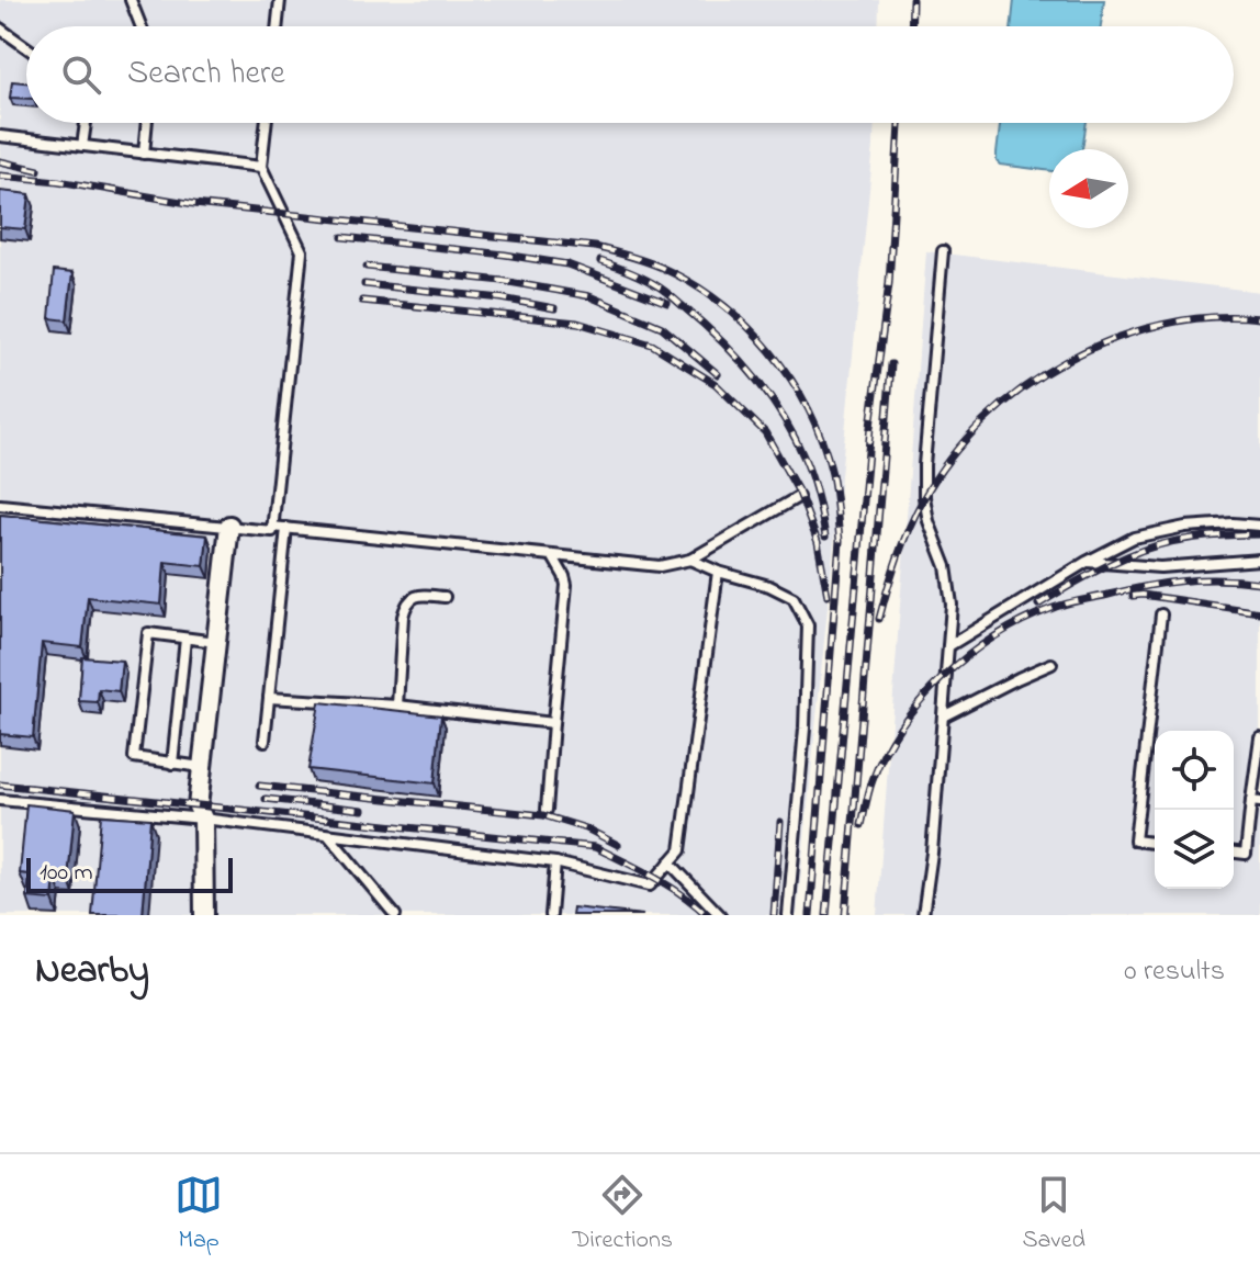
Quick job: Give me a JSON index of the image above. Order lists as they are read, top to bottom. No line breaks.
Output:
{"scale_bar":"100 m","north":"left","page":{"search":"Search here","scale":"100 m","heading":["Nearby","0 results"],"nav":["Map","Directions","Saved"]}}
